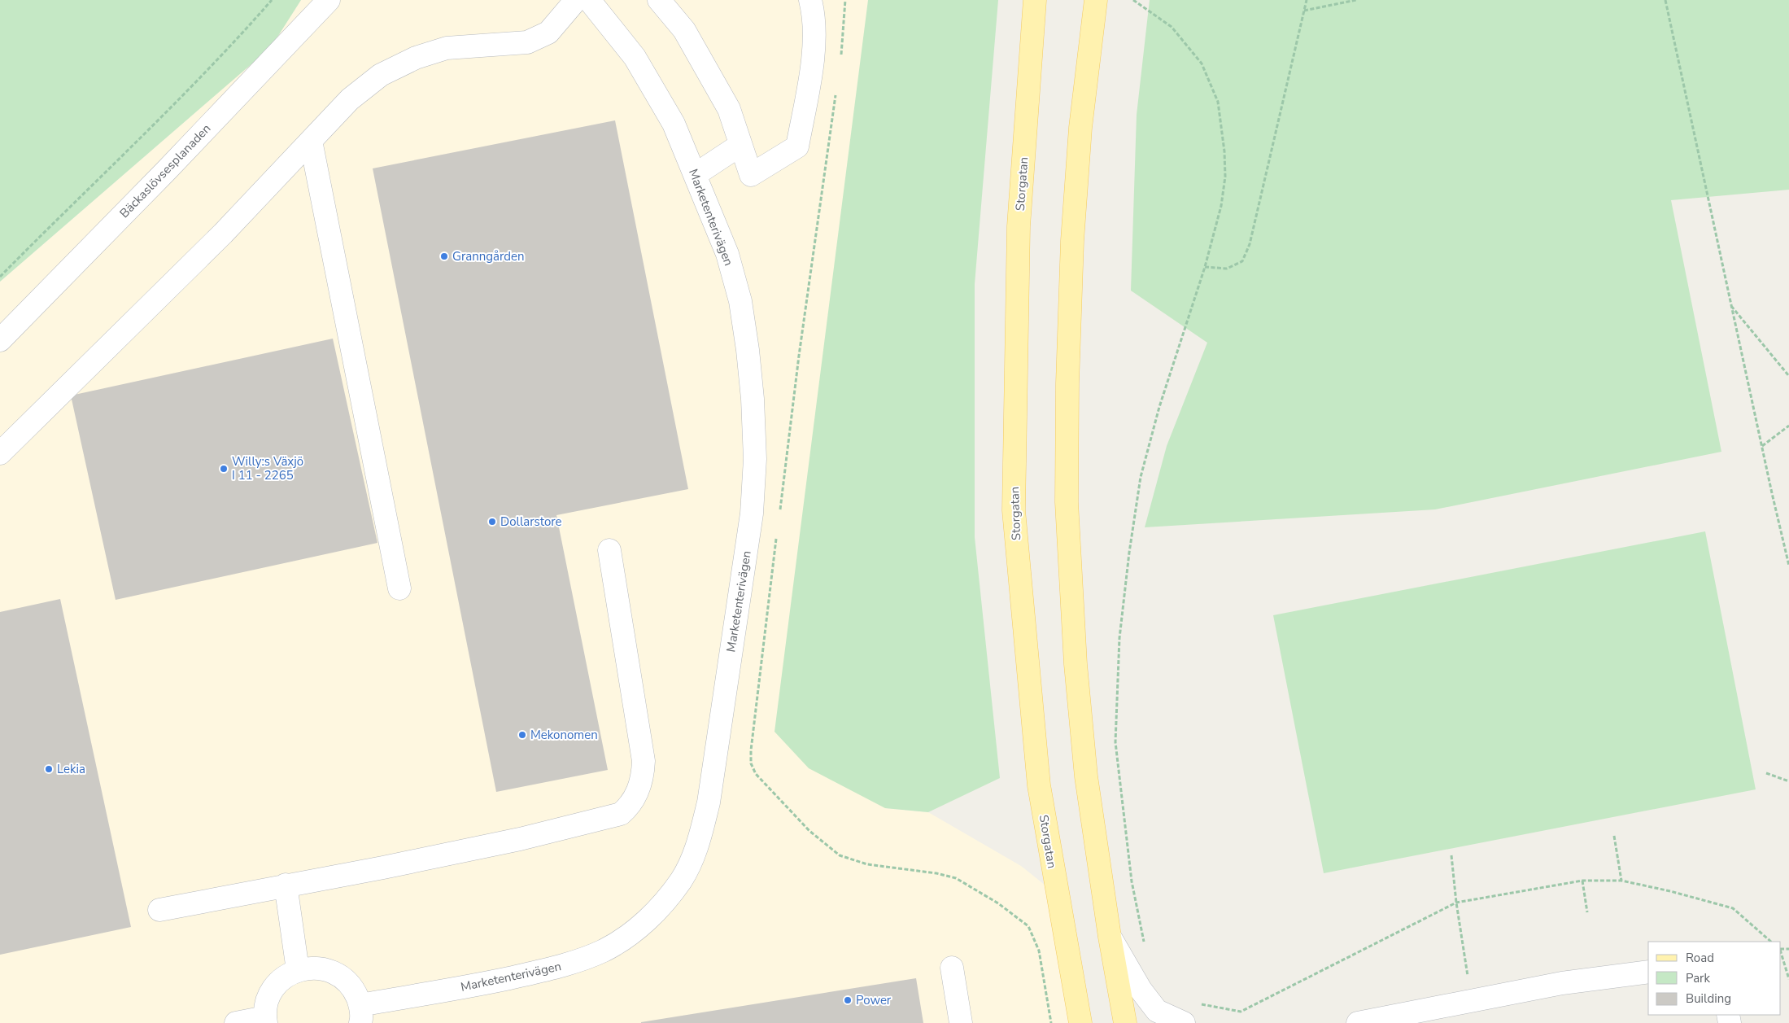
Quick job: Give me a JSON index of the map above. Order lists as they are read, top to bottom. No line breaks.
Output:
{"streets":{"main road":["Storgatan"],"street":["Bäckaslövsesplanaden","Marketenterivägen"]},"places":["Granngården","Willy:s Växjö I 11 - 2265","Dollarstore","Mekonomen","Lekia","Power"],"legend":["Road","Park","Building"]}
